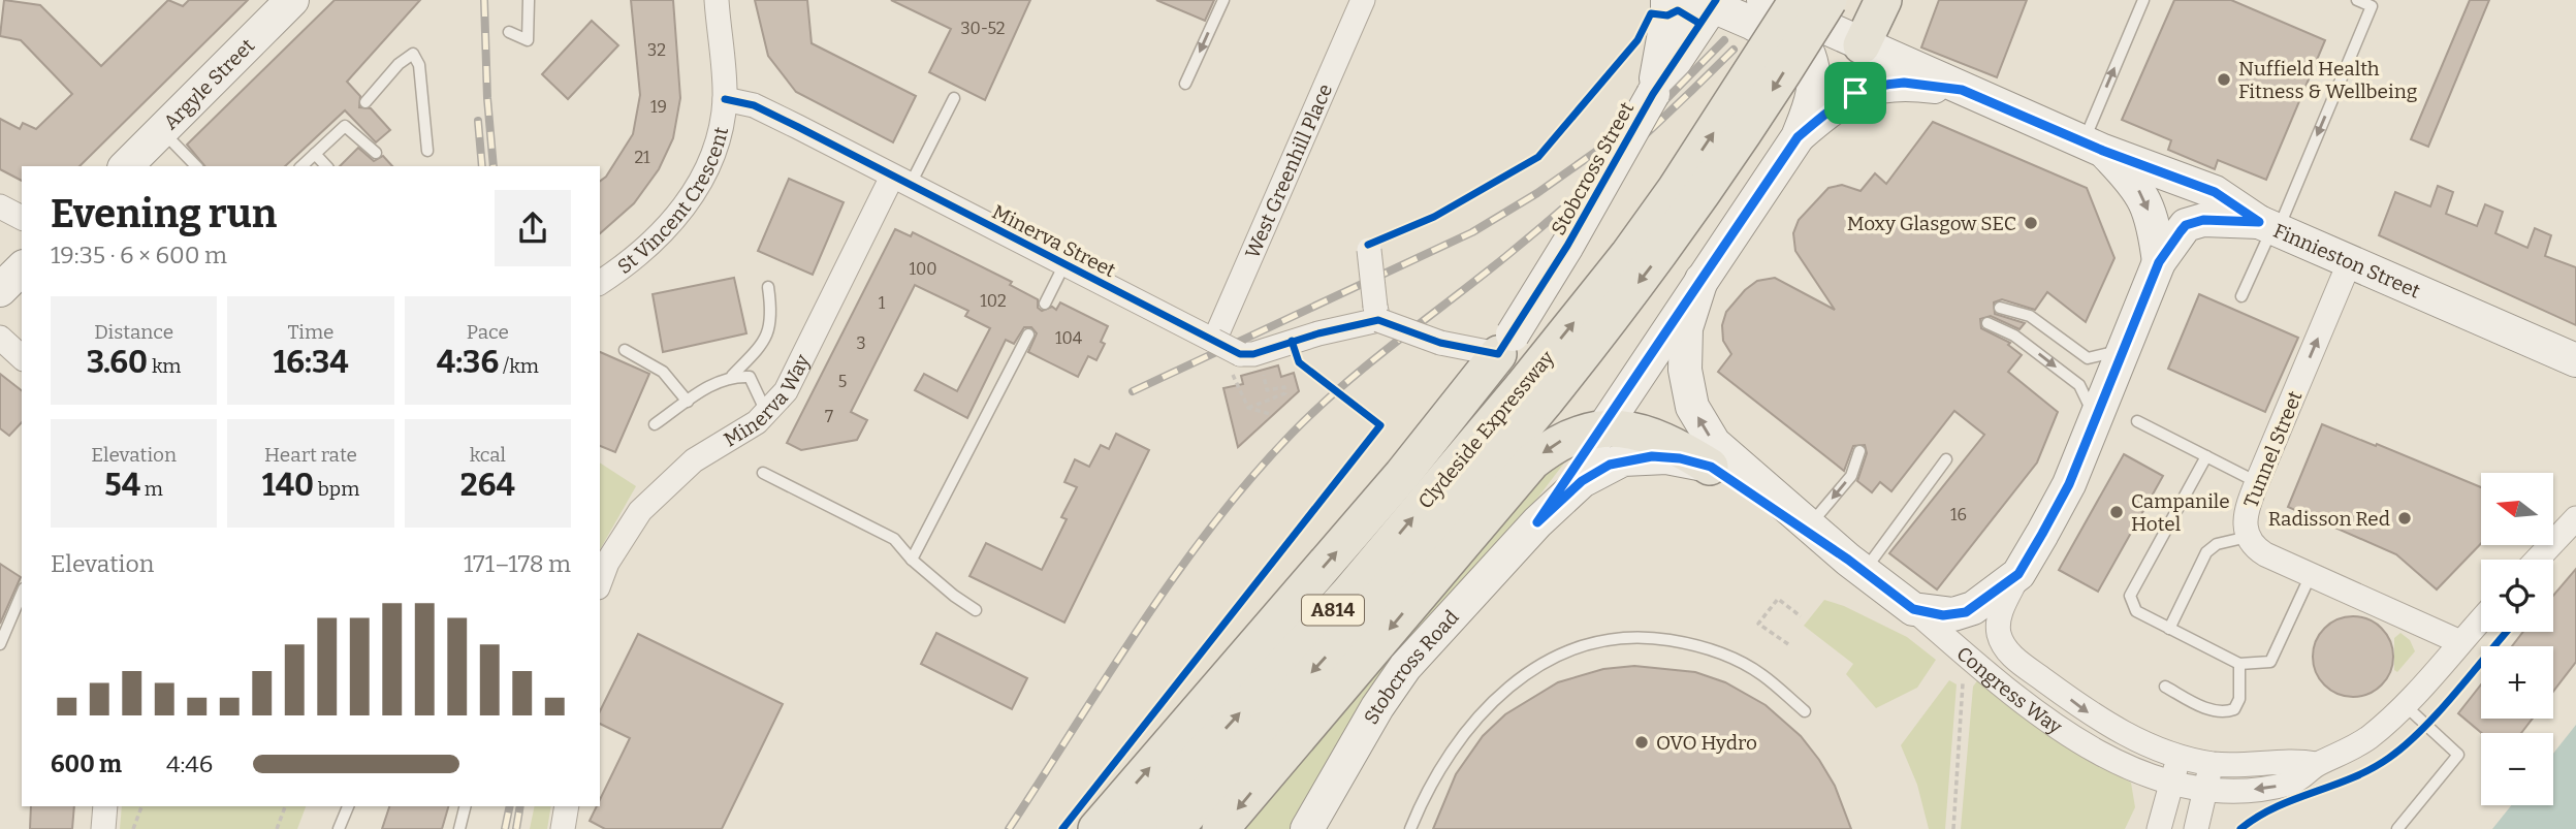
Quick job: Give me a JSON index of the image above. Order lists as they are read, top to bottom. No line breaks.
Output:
{"streets":{"main road":["Clydeside Expressway","A814"],"street":["Argyle Street","Stobcross Street","West Greenhill Place","St Vincent Crescent","Minerva Street","Finnieston Street","Minerva Way","Tunnel Street","Stobcross Road","Congress Way"]},"crossings":[["West Greenhill Place","Minerva Street"],["St Vincent Crescent","Minerva Street"],["Minerva Street","Minerva Way"],["Finnieston Street","Tunnel Street"],["Tunnel Street","Congress Way"],["Stobcross Road","Congress Way"]],"places":["Nuffield Health Fitness & Wellbeing","Moxy Glasgow SEC","Campanile Hotel","Radisson Red","OVO Hydro"],"house_numbers":["30-52","32","19","21","100","102","1","104","3","5","7","16"],"north":"left","page":{"heading":["Evening run","19:35 · 6 × 600 m"],"stats":[["Distance","3.60 km"],["Time","16:34"],["Pace","4:36 /km"],["Elevation","54 m"],["Heart rate","140 bpm"],["kcal","264"]],"map_buttons":["+","−"],"chart":["Elevation","171–178 m"],"list":[{"name":"600 m","note":"4:46"}]}}
